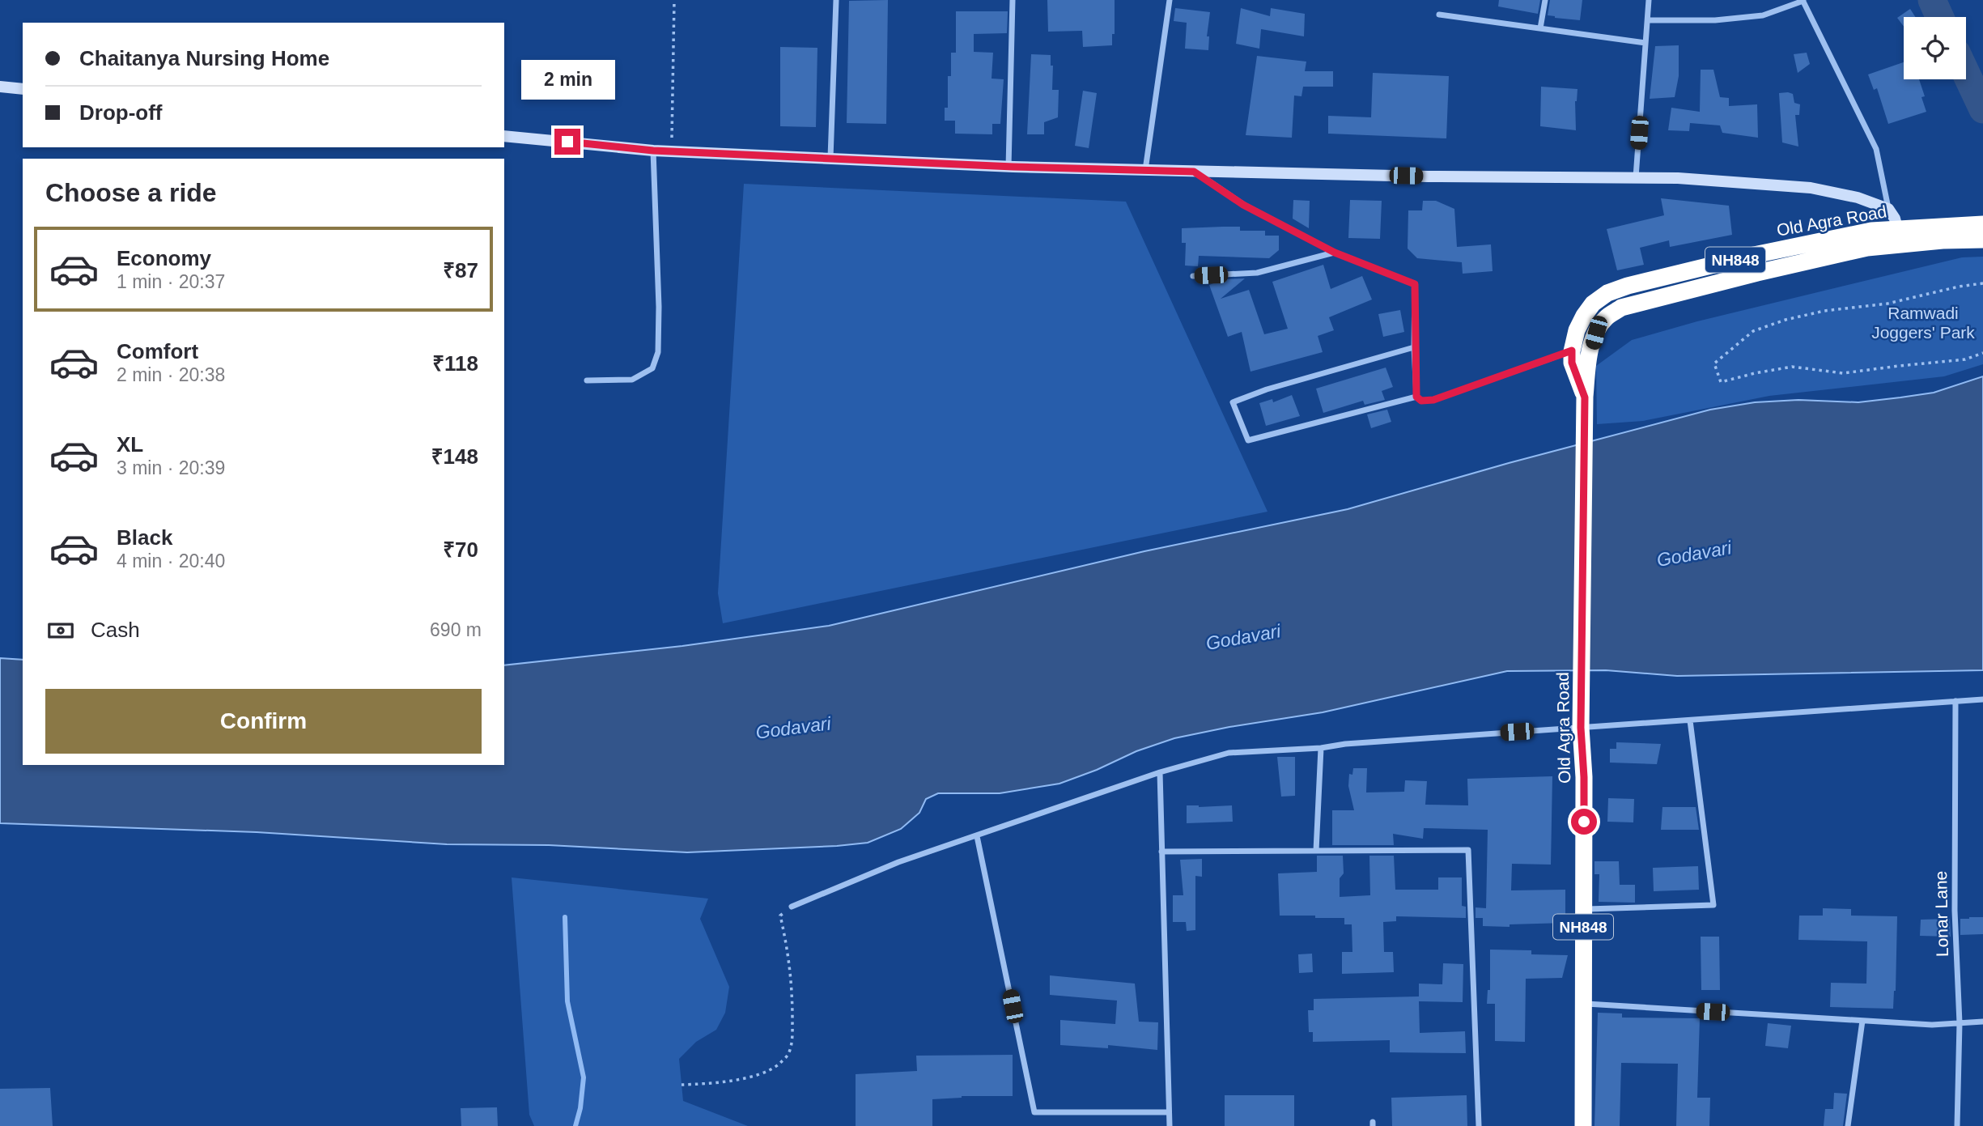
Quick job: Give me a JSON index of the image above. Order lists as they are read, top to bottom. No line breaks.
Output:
{"streets":{"highway":["Old Agra Road","NH848"],"street":["Lonar Lane"]},"water":["Godavari"],"parks":["Ramwadi Joggers' Park"],"page":{"banner":["Chaitanya Nursing Home","Drop-off"],"bubble":"2 min","heading":"Choose a ride","list":[{"name":"Economy","note":"1 min · 20:37","value":"₹87"},{"name":"Comfort","note":"2 min · 20:38","value":"₹118"},{"name":"XL","note":"3 min · 20:39","value":"₹148"},{"name":"Black","note":"4 min · 20:40","value":"₹70"}],"pay":["Cash","690 m"],"buttons":"Confirm"}}
